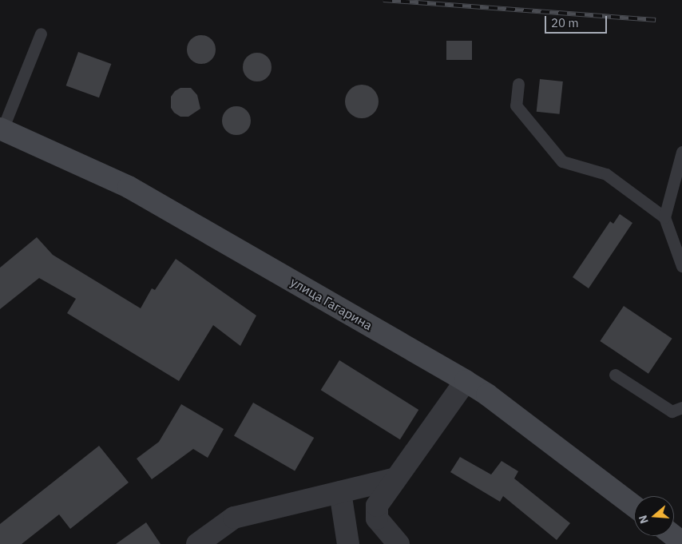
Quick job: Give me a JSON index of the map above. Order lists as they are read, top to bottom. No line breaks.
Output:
{"streets":{"main road":["улица Гагарина"]},"scale_bar":"20 m","north":"left"}
